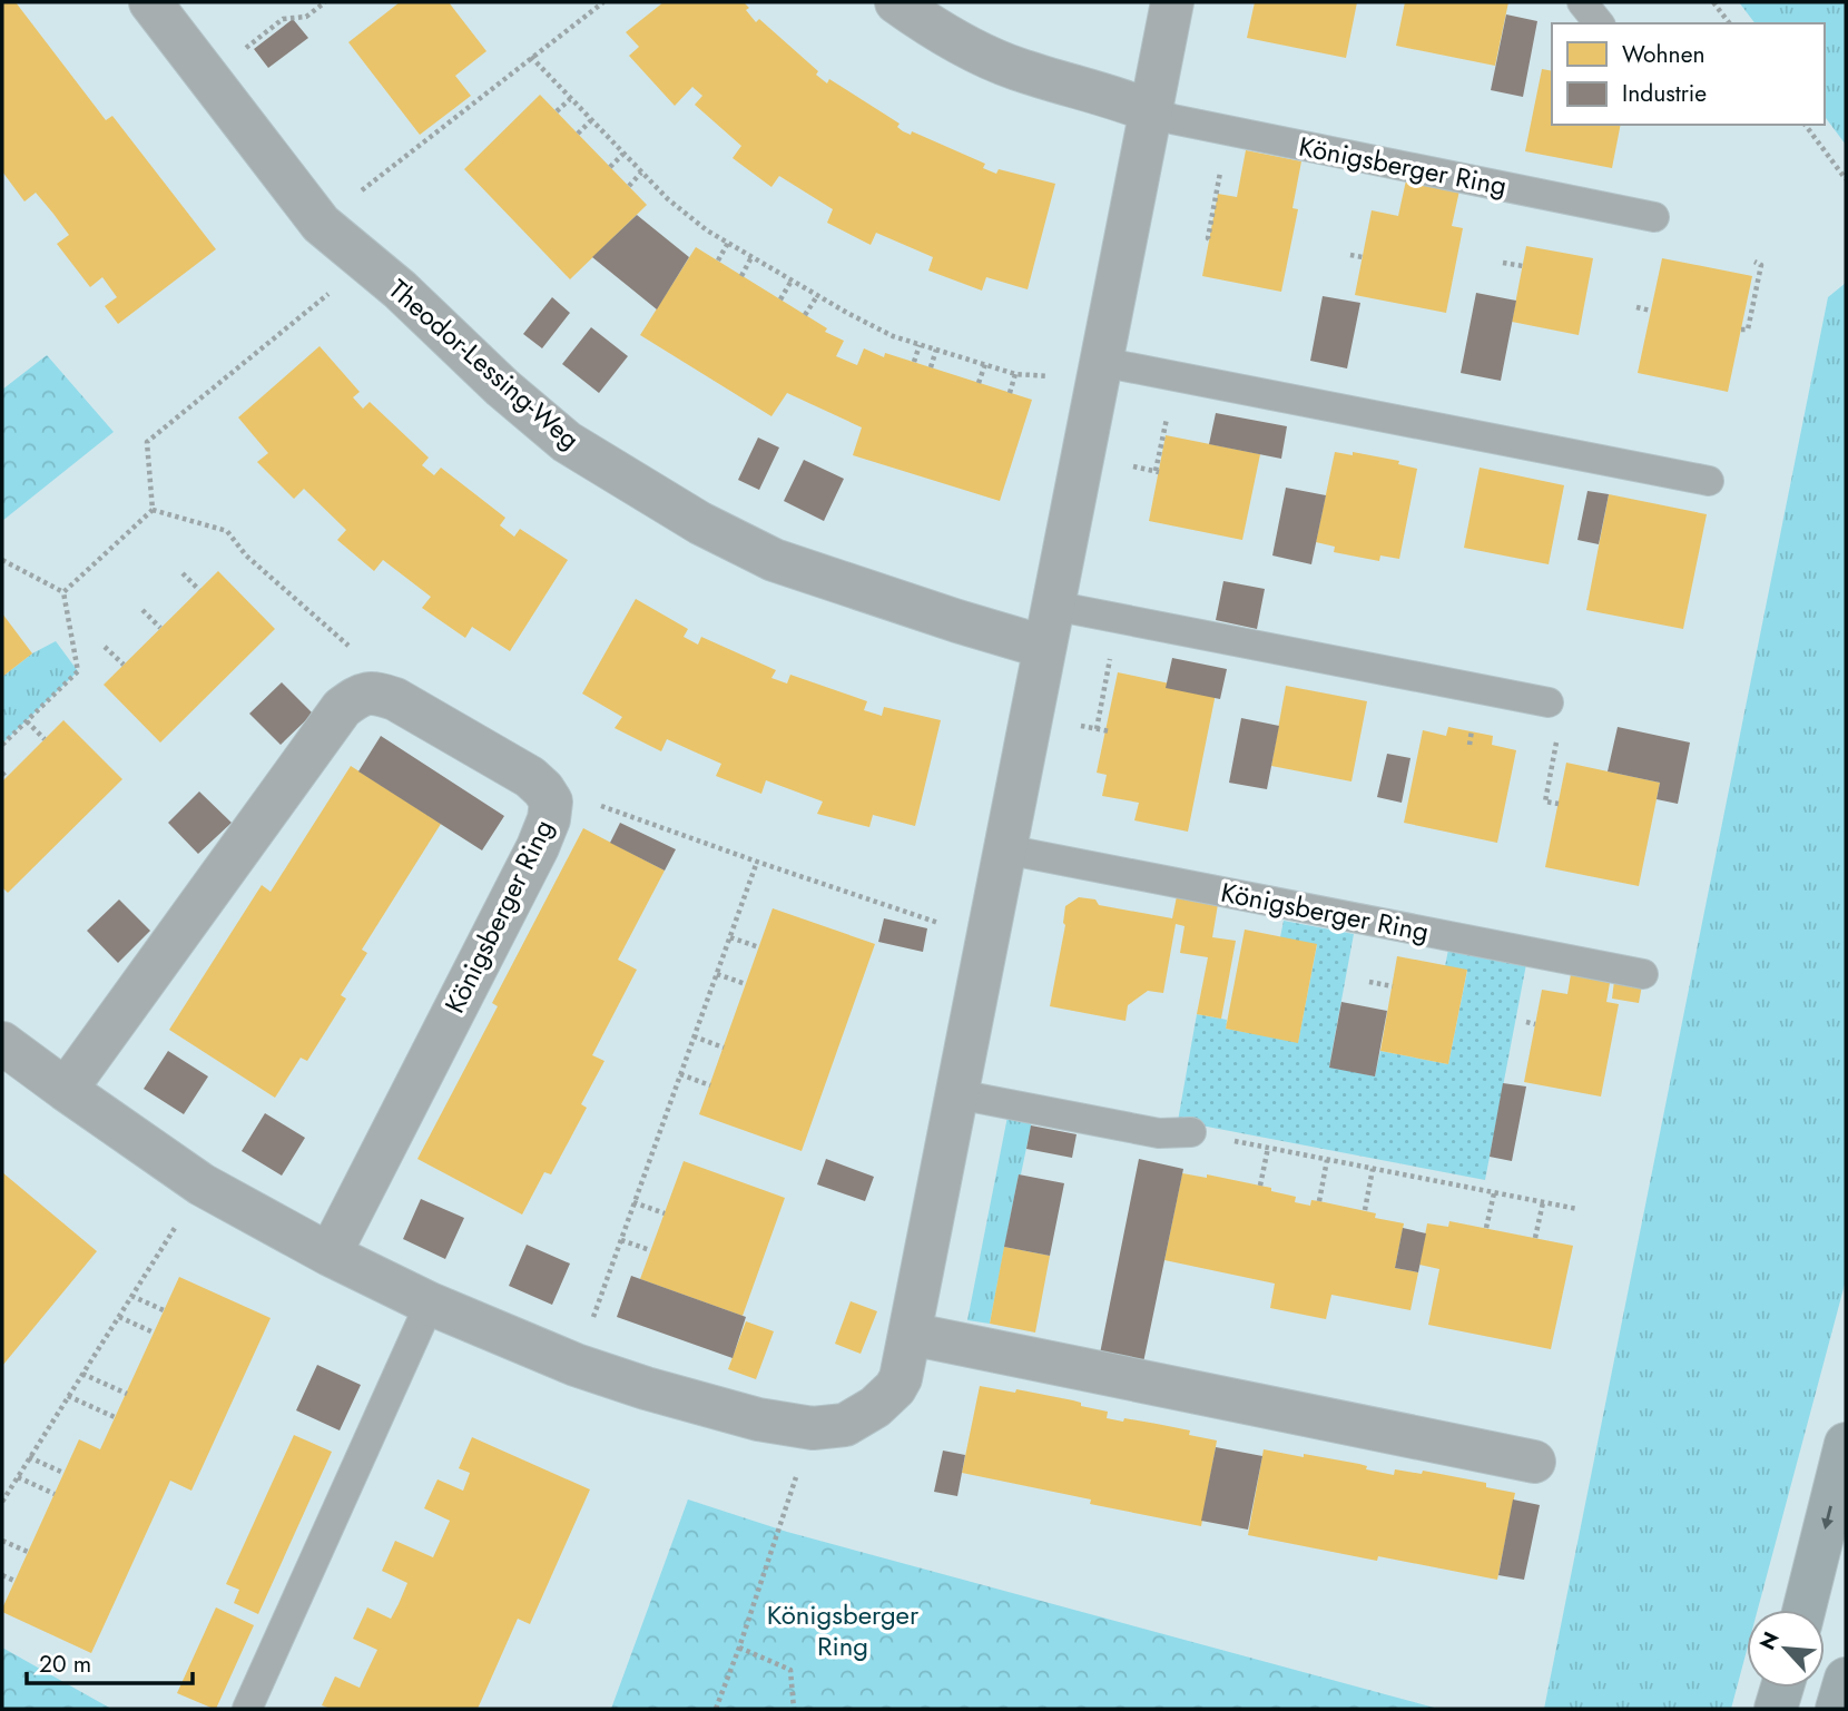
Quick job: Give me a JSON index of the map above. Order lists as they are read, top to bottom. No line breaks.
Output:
{"streets":{"street":["Königsberger Ring","Theodor-Lessing-Weg"]},"parks":["Königsberger Ring"],"legend":["Wohnen","Industrie"],"scale_bar":"20 m","north":"top left"}
